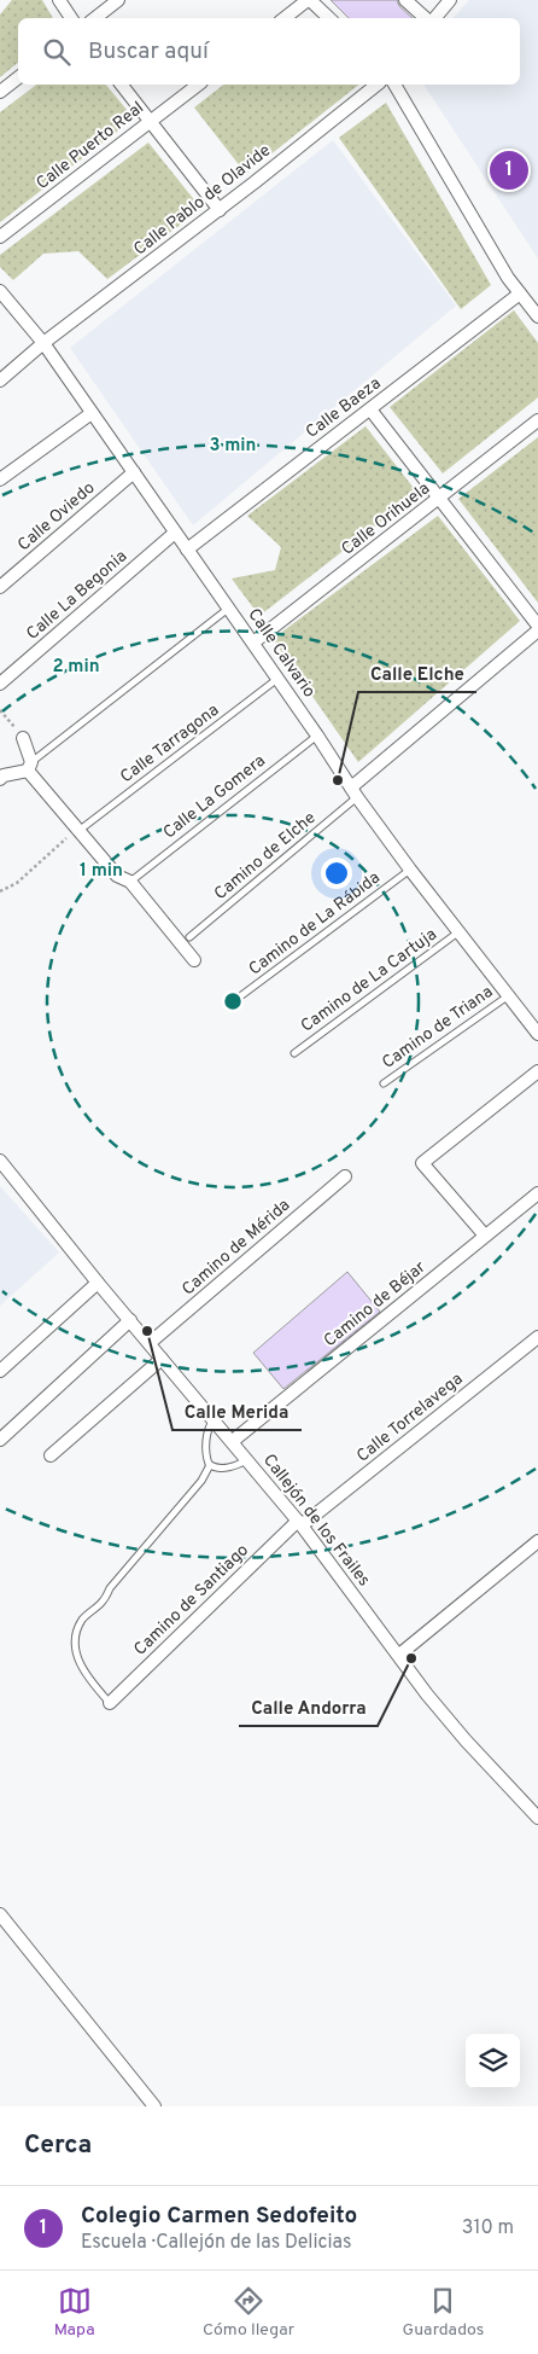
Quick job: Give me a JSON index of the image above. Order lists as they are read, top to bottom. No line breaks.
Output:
{"streets":{"street":["Calle Puerto Real","Calle Pablo de Olavide","Calle Baeza","Calle Oviedo","Calle Orihuela","Calle La Begonia","Calle Calvario","Camino de Mérida","Camino de Béjar","Calle Torrelavega","Callejón de los Frailes","Camino de Santiago"],"lane":["Calle Tarragona","Calle La Gomera","Camino de Elche","Camino de La Rábida","Camino de La Cartuja","Camino de Triana"]},"crossings":[["Calle Pablo de Olavide","Calle Calvario"],["Calle Baeza","Calle Calvario"],["Calle Oviedo","Calle Calvario"],["Calle Orihuela","Calle Calvario"],["Calle La Begonia","Calle Calvario"],["Calle Calvario","Calle Tarragona"],["Calle Calvario","Calle La Gomera"],["Calle Calvario","Camino de Elche"],["Calle Calvario","Camino de La Rábida"],["Calle Calvario","Camino de La Cartuja"],["Calle Calvario","Camino de Triana"],["Camino de Mérida","Callejón de los Frailes"],["Camino de Béjar","Callejón de los Frailes"],["Calle Torrelavega","Callejón de los Frailes"],["Calle Torrelavega","Camino de Santiago"],["Callejón de los Frailes","Camino de Santiago"]],"places":["Calle Elche","Calle Merida","Calle Andorra"],"page":{"search":"Buscar aquí","pins":"1","heading":"Cerca","list":[{"mark":"1","name":"Colegio Carmen Sedofeito","note":"Escuela · Callejón de las Delicias","value":"310 m"}],"nav":["Mapa","Cómo llegar","Guardados"]},"rings":["3 min","2 min","1 min"]}
